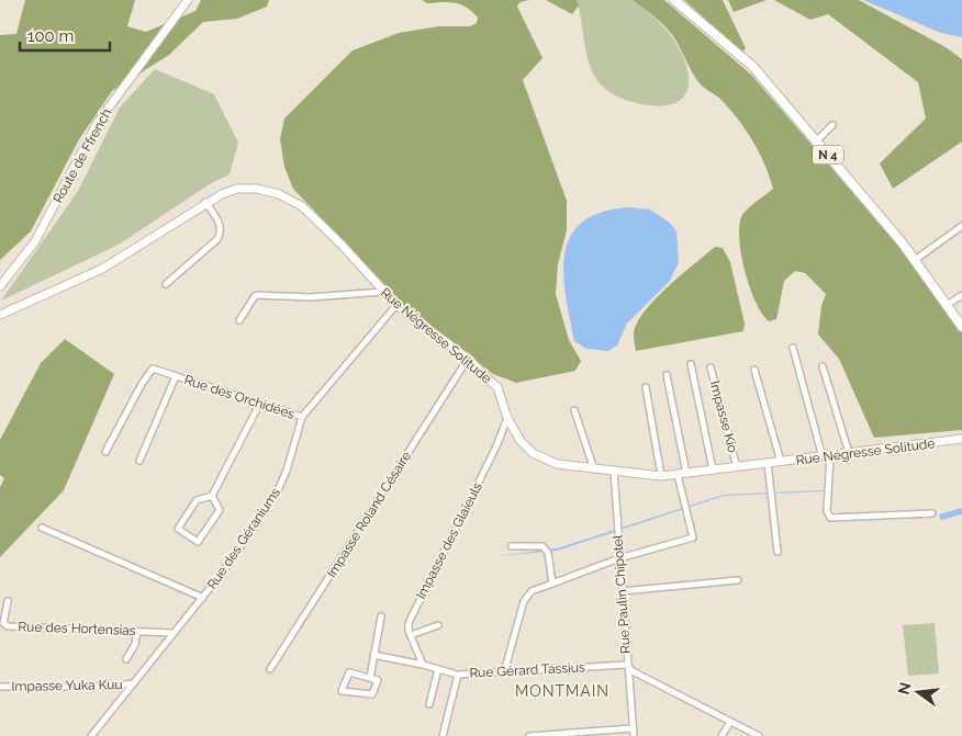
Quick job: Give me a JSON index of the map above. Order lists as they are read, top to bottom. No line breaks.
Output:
{"streets":{"main road":["N 4"],"street":["Route de Ffrench","Rue Négresse Solitude","Rue des Orchidées","Impasse Kio","Impasse Roland Césaire","Rue des Géraniums","Impasse des Glaïeuls","Rue Paulin Chipotel","Rue des Hortensias","Rue Gérard Tassius","Impasse Yuka Kuu"]},"crossings":[["Rue Négresse Solitude","Impasse Kio"],["Rue Négresse Solitude","Impasse Roland Césaire"],["Rue Négresse Solitude","Rue des Géraniums"],["Rue Négresse Solitude","Impasse des Glaïeuls"],["Rue Négresse Solitude","Rue Paulin Chipotel"],["Rue des Orchidées","Rue des Géraniums"],["Rue des Géraniums","Rue des Hortensias"],["Rue des Géraniums","Impasse Yuka Kuu"],["Rue Paulin Chipotel","Rue Gérard Tassius"]],"districts":["MONTMAIN"],"scale_bar":"100 m","north":"left"}
